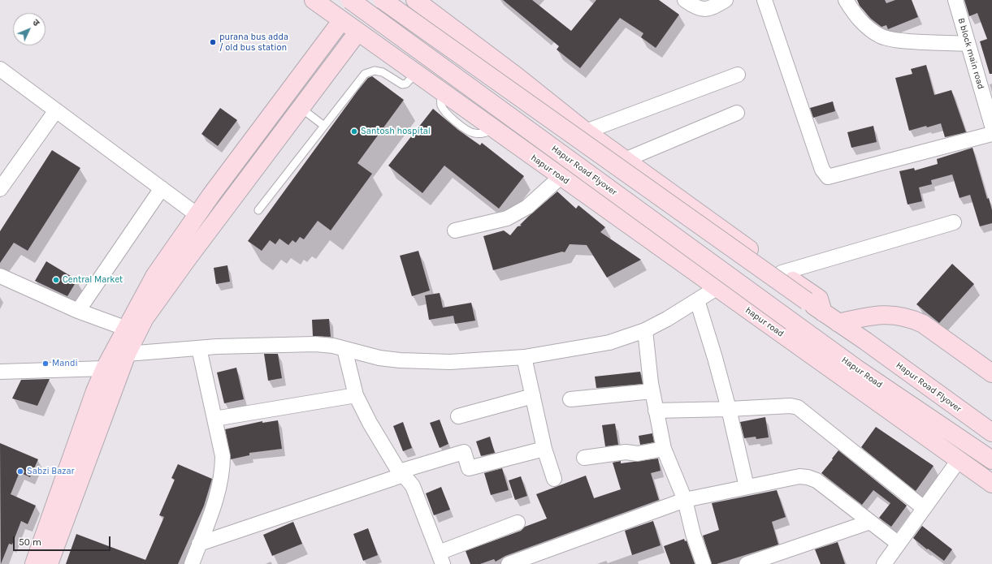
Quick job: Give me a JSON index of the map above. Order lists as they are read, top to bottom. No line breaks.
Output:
{"streets":{"street":["B block main road","hapur road","Hapur Road Flyover","Hapur Road"]},"crossings":[["hapur road","Hapur Road"],["Hapur Road Flyover","Hapur Road"]],"places":["purana bus adda / old bus station","Santosh hospital","Central Market","Mandi","Sabzi Bazar"],"scale_bar":"50 m","north":"top right"}
